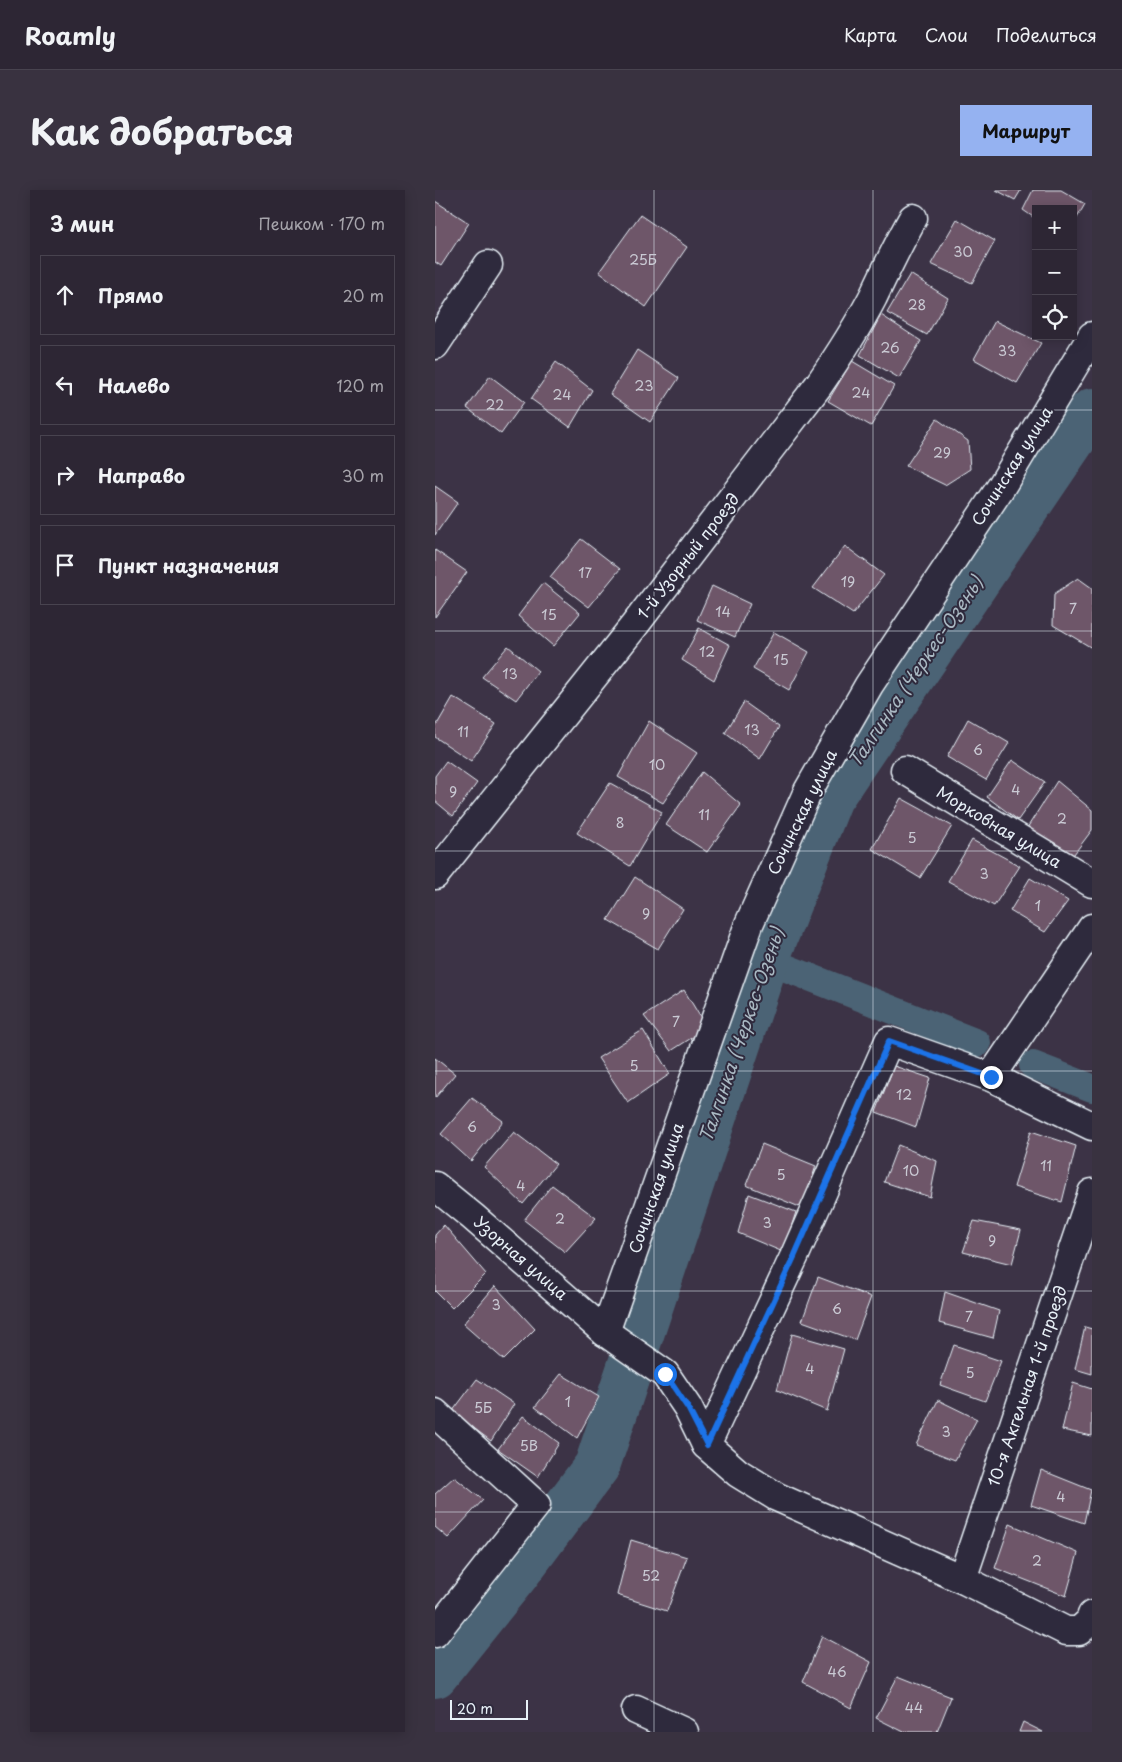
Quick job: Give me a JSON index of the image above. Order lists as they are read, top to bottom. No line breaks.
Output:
{"streets":{"street":["Сочинская улица","1-й Узорный проезд","Морковная улица","Узорная улица","10-я Акгельная 1-й проезд"]},"crossings":[["Сочинская улица","Узорная улица"]],"water":["Талгинка (Черкес-Озень)"],"house_numbers":["30","25Б","28","26","33","23","24","24","22","29","17","19","7","14","15","12","15","13","13","11","6","10","4","9","11","2","8","5","3","1","9","7","5","12","6","11","10","5","4","2","3","9","3","6","7","4","5","1","5Б","3","5В","4","2","52","46","44"],"scale_bar":"20 m","page":{"header":"Roamly","nav":["Карта","Слои","Поделиться"],"title":"Как добраться","buttons":"Маршрут","heading":["3 мин","Пешком · 170 m"],"map_buttons":["+","−"],"list":[["Прямо","20 m"],["Налево","120 m"],["Направо","30 m"],"Пункт назначения"],"scale":"20 m"}}
